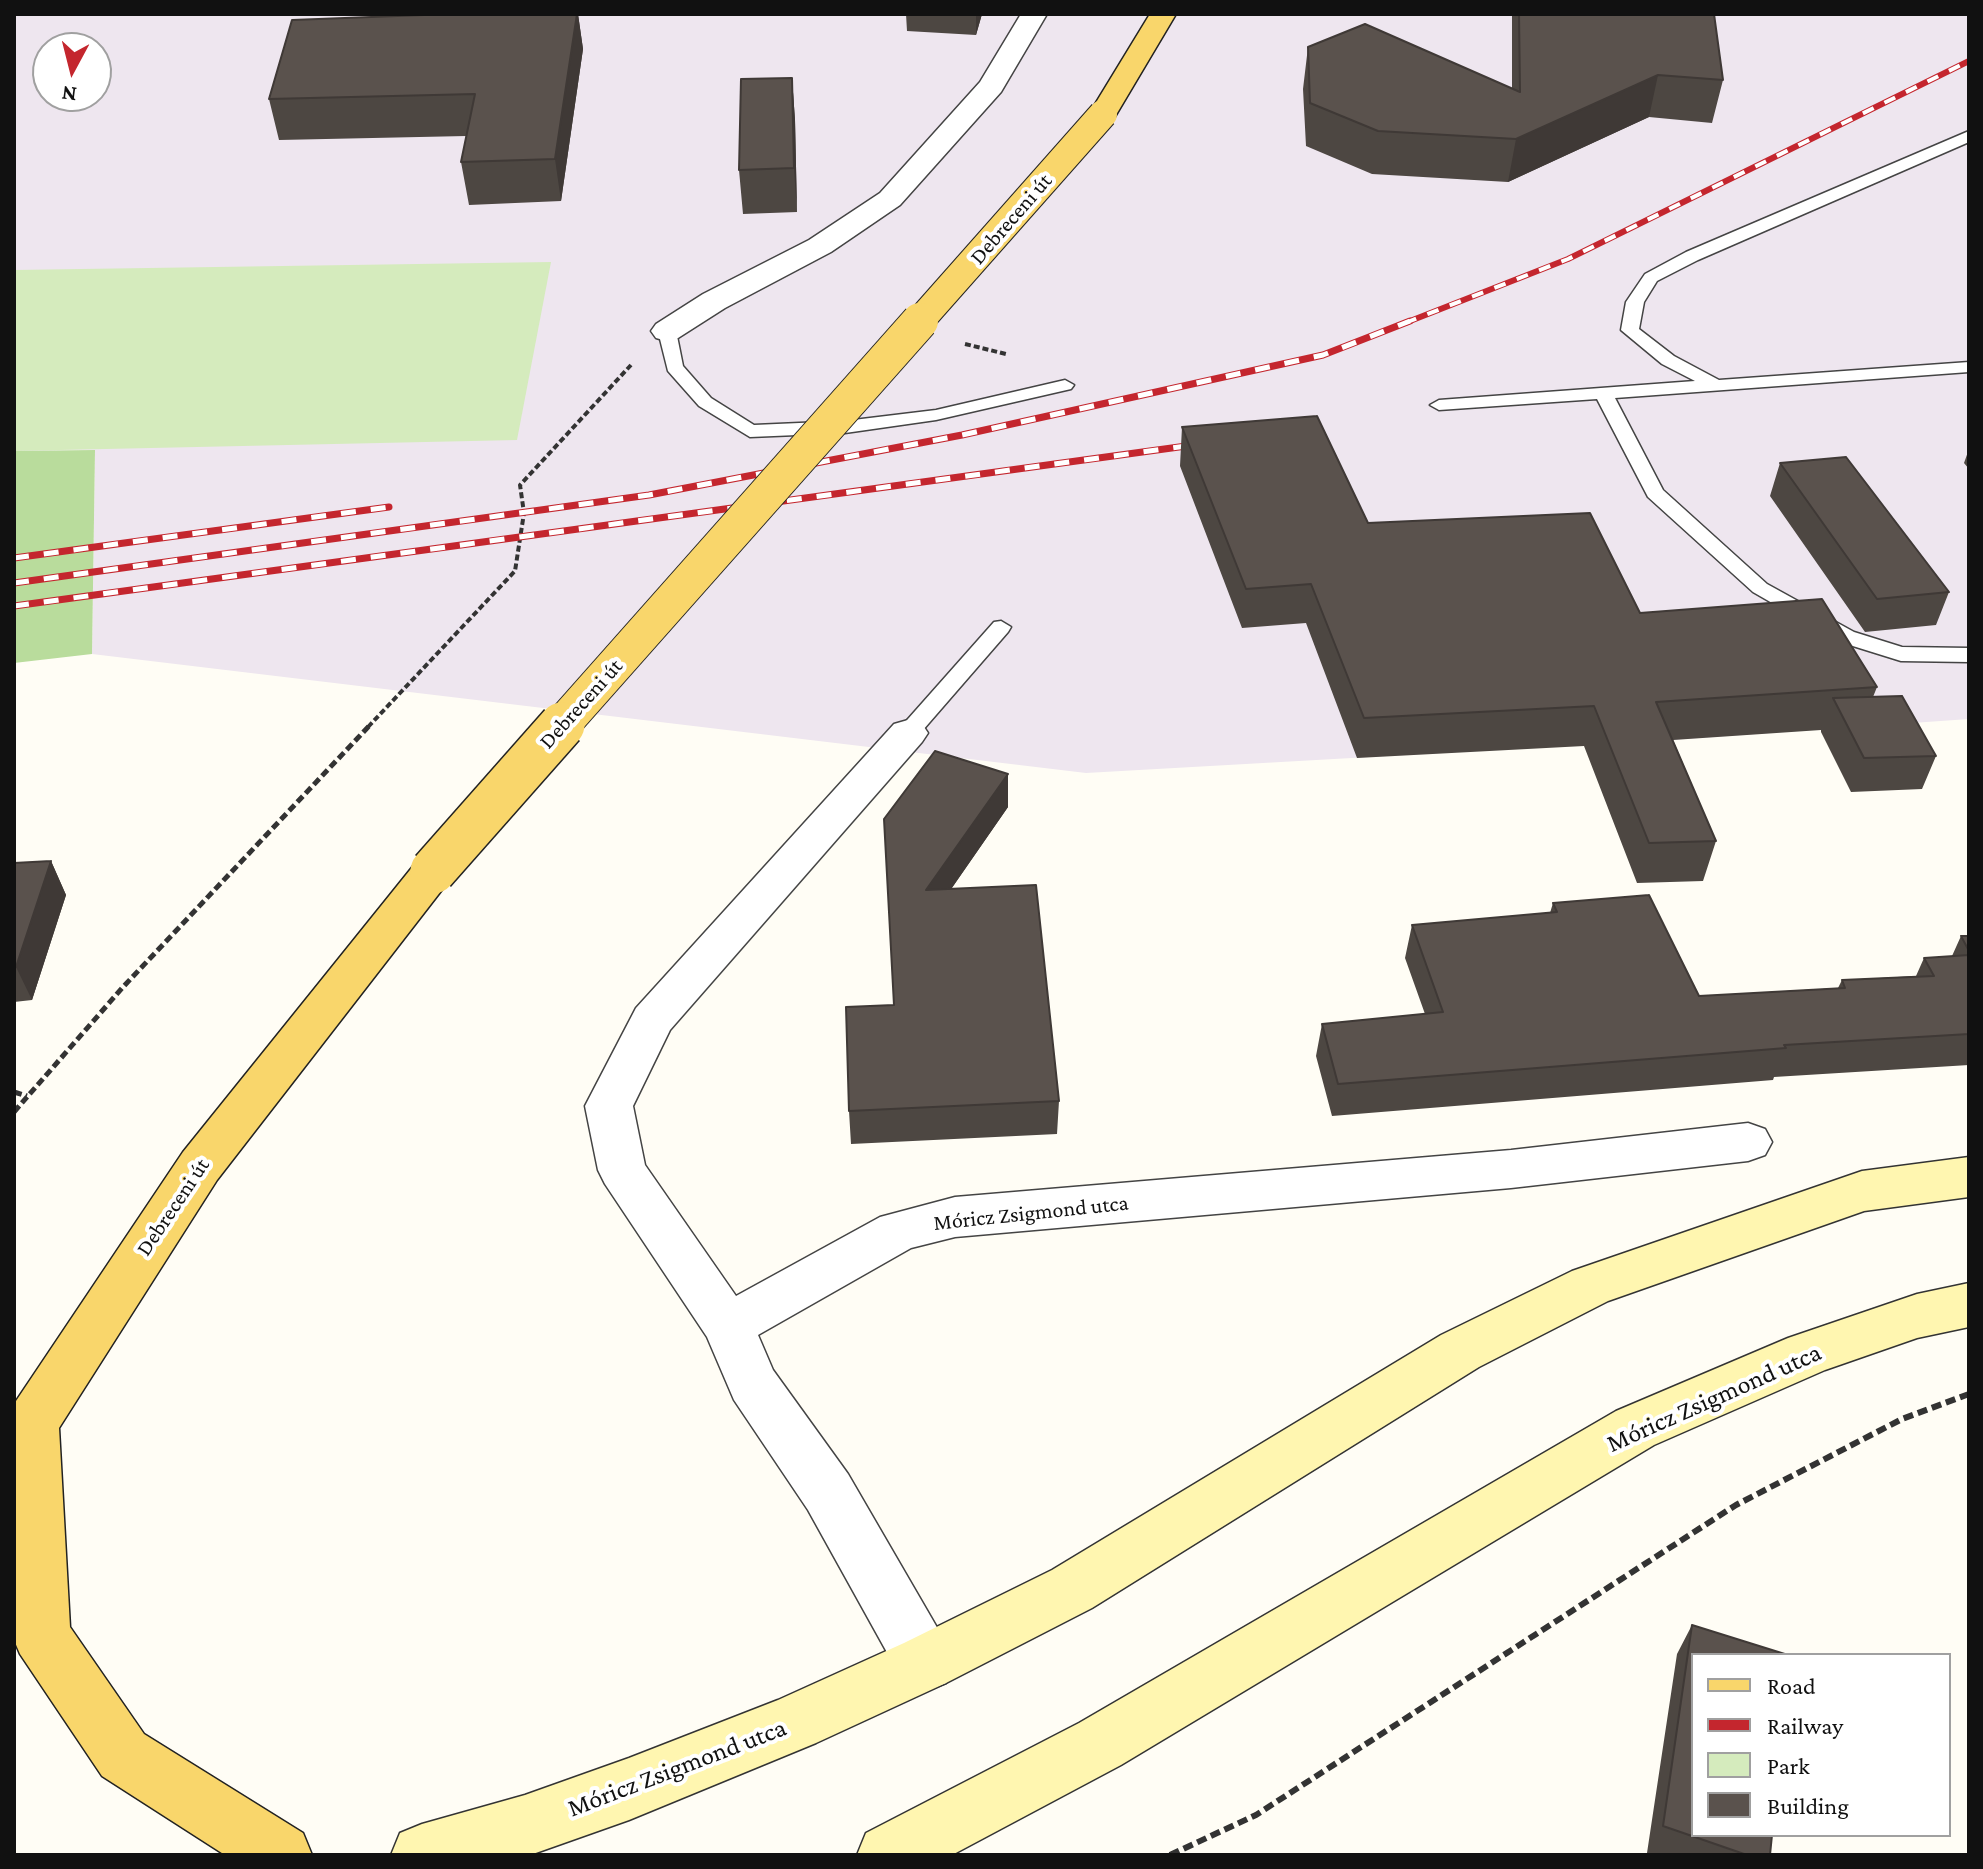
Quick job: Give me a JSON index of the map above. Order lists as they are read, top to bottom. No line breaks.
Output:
{"streets":{"main road":["Debreceni út","Móricz Zsigmond utca"]},"legend":["Road","Railway","Park","Building"],"north":"bottom"}
